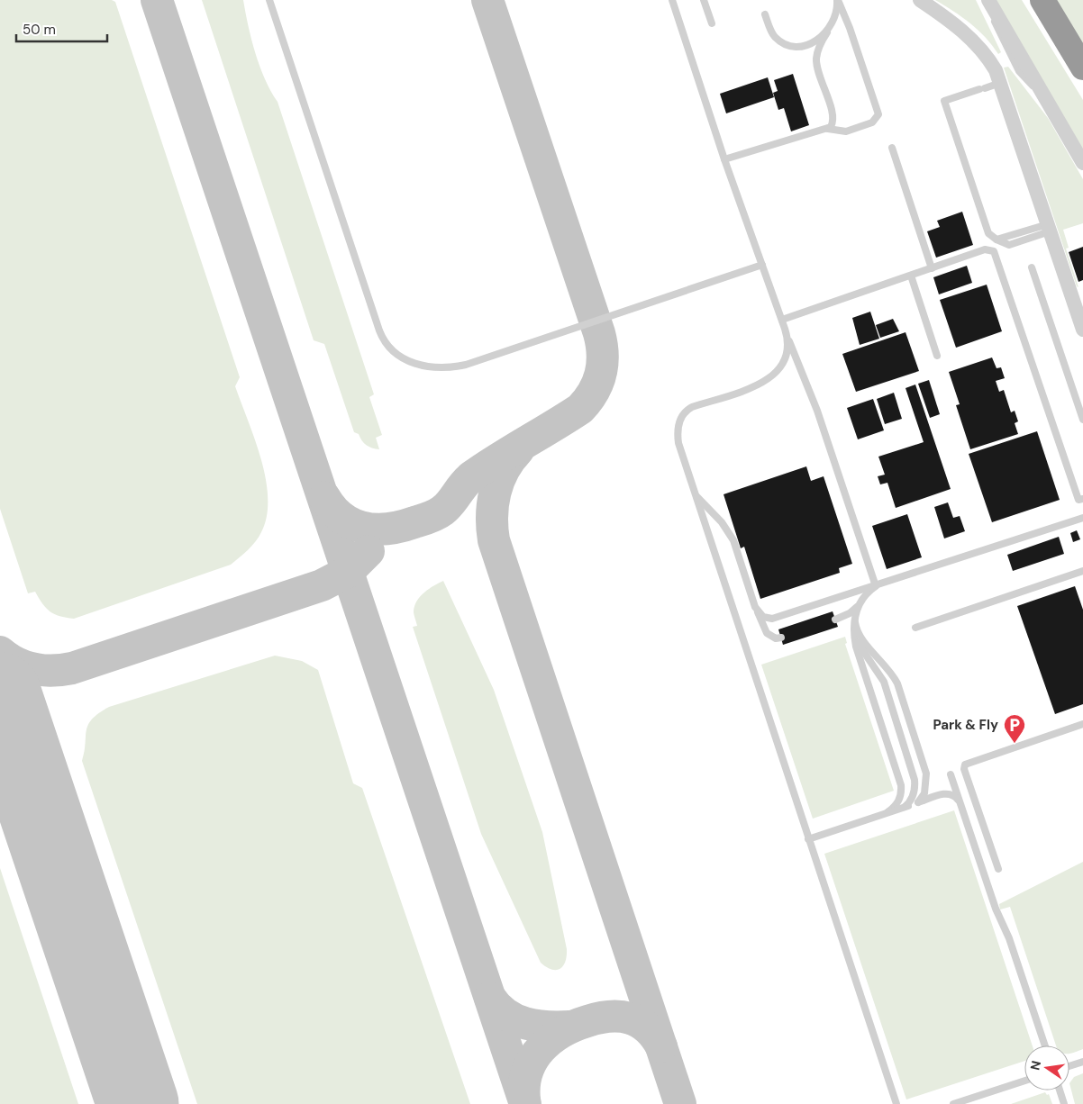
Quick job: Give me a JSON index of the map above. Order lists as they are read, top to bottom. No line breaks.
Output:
{"places":{"parking":["Park & Fly"]},"scale_bar":"50 m","north":"left"}
